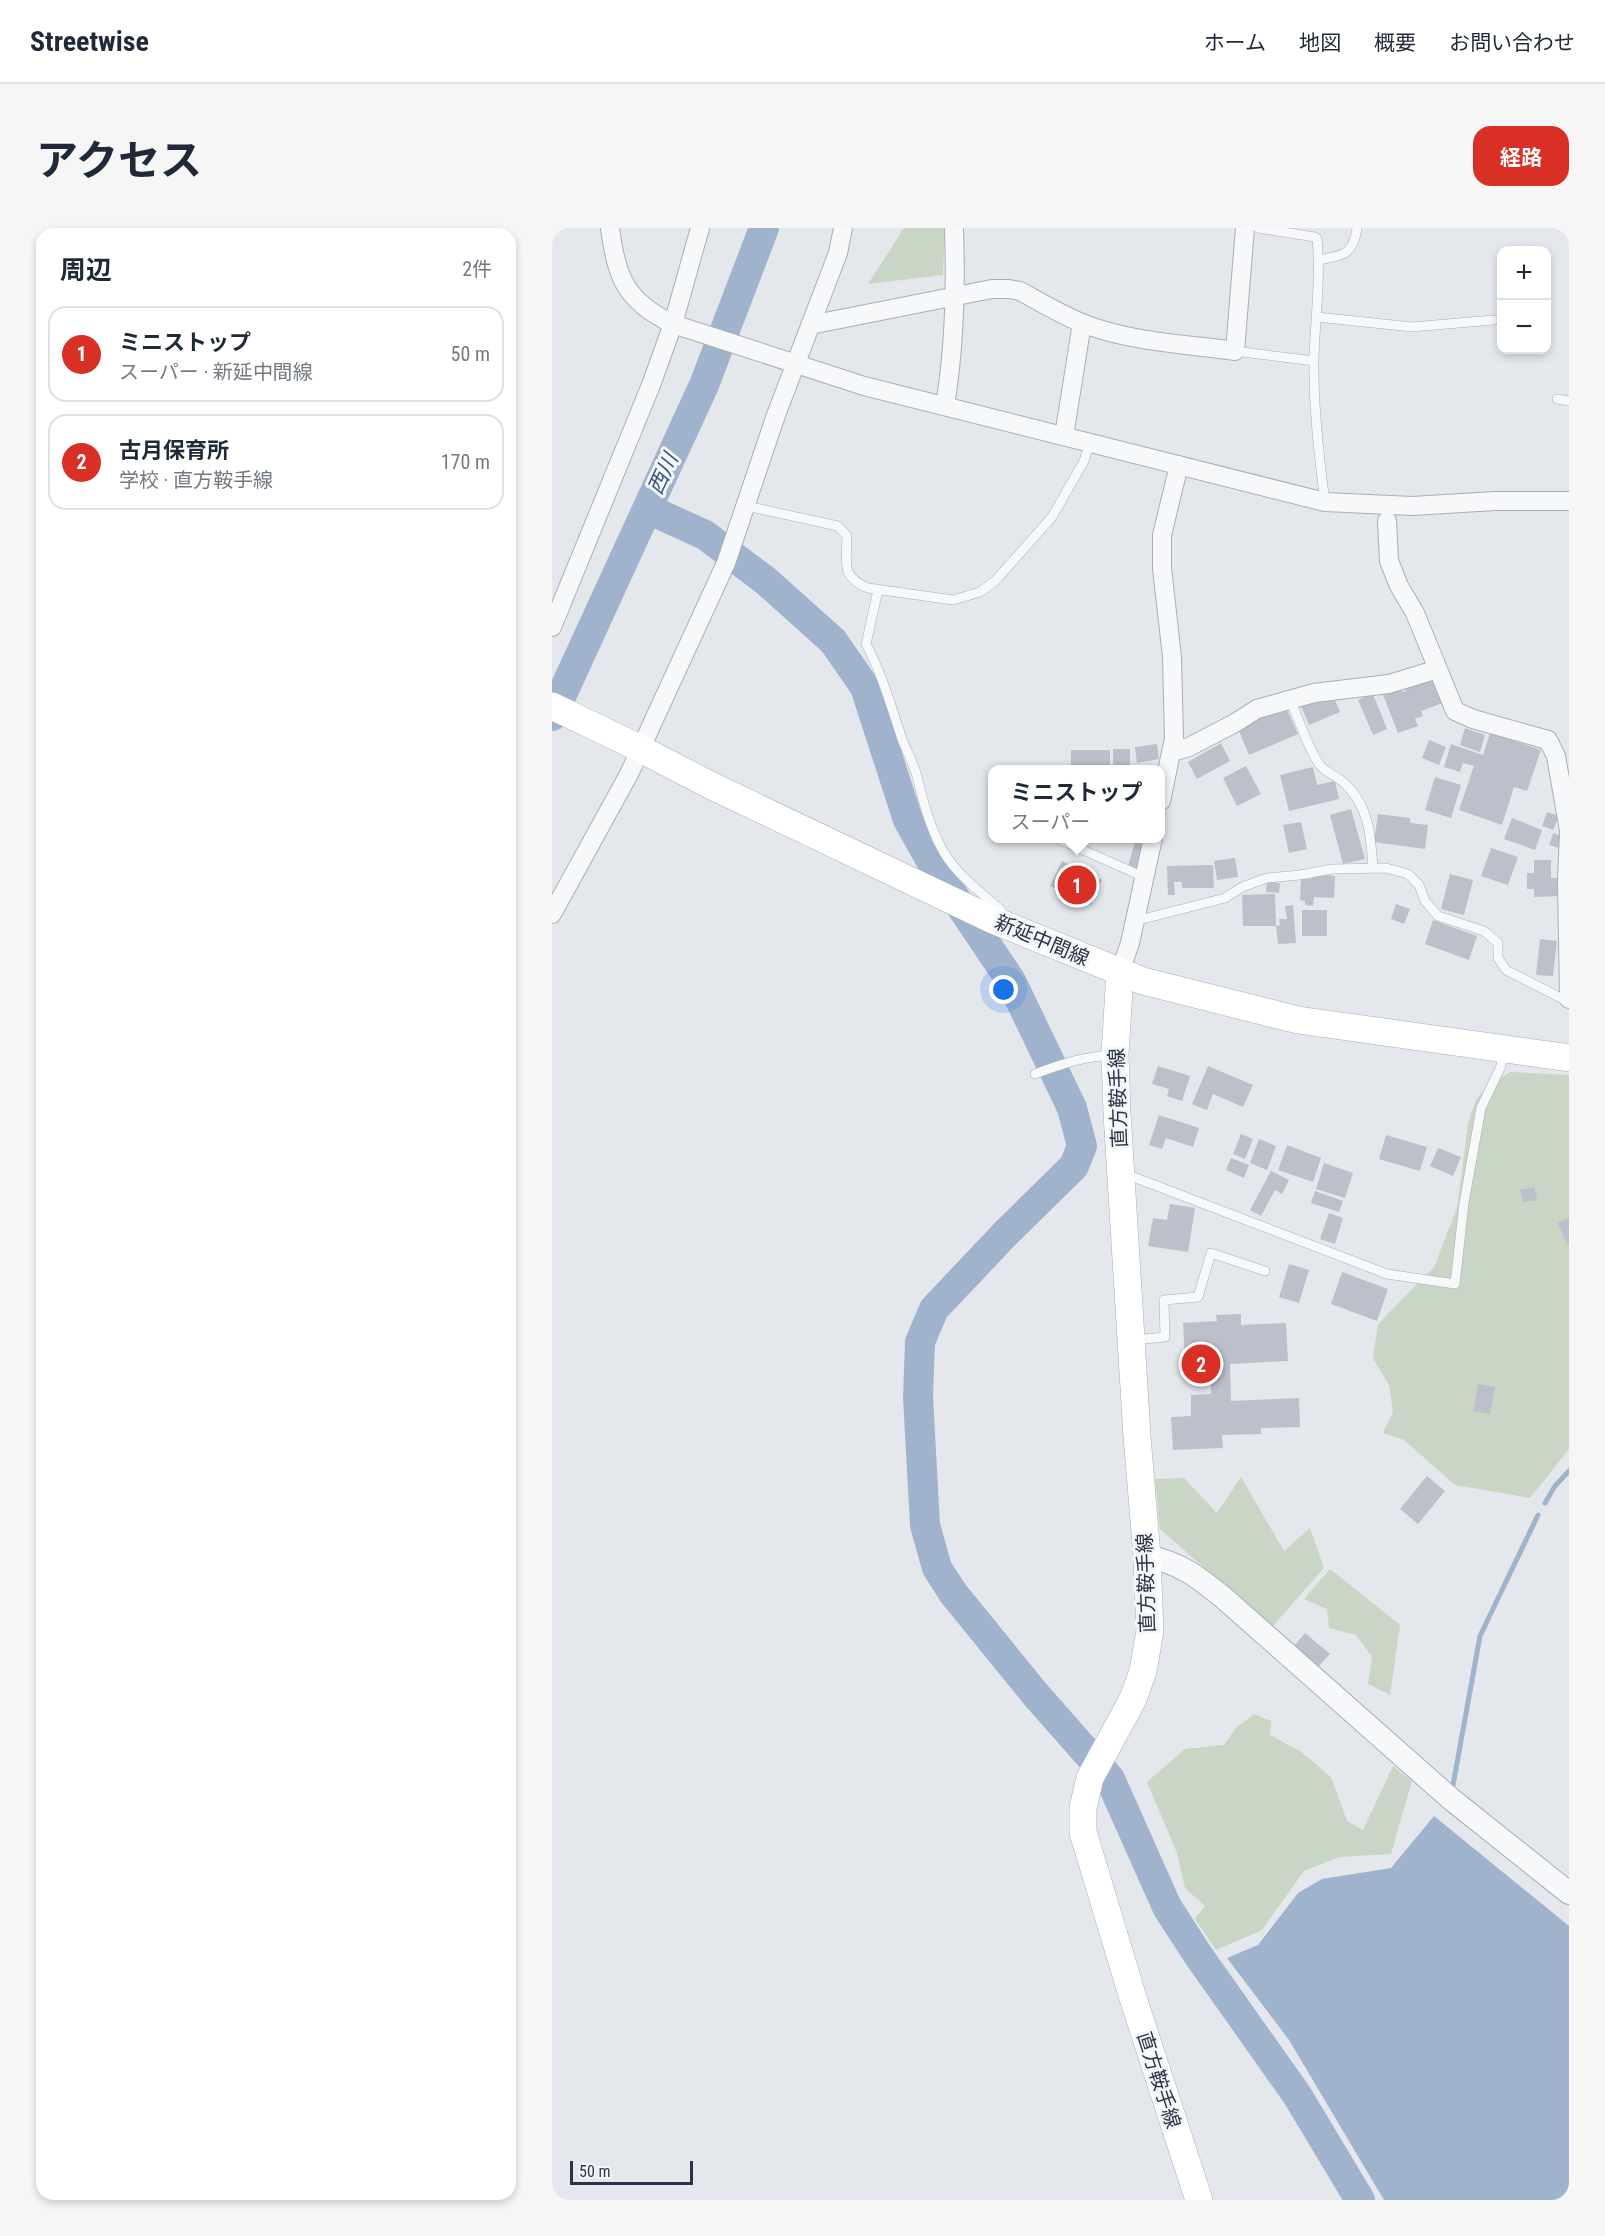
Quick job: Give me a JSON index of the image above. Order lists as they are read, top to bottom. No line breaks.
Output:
{"streets":{"main road":["新延中間線","直方鞍手線"]},"crossings":[["新延中間線","直方鞍手線"]],"water":["西川"],"scale_bar":"50 m","page":{"header":"Streetwise","nav":["ホーム","地図","概要","お問い合わせ"],"title":"アクセス","buttons":"経路","heading":["周辺","2件"],"map_buttons":["+","−"],"list":[{"mark":"1","name":"ミニストップ","note":"スーパー · 新延中間線","value":"50 m"},{"mark":"2","name":"古月保育所","note":"学校 · 直方鞍手線","value":"170 m"}],"popup":["ミニストップ","スーパー"],"pins":["1","2"],"scale":"50 m"}}
